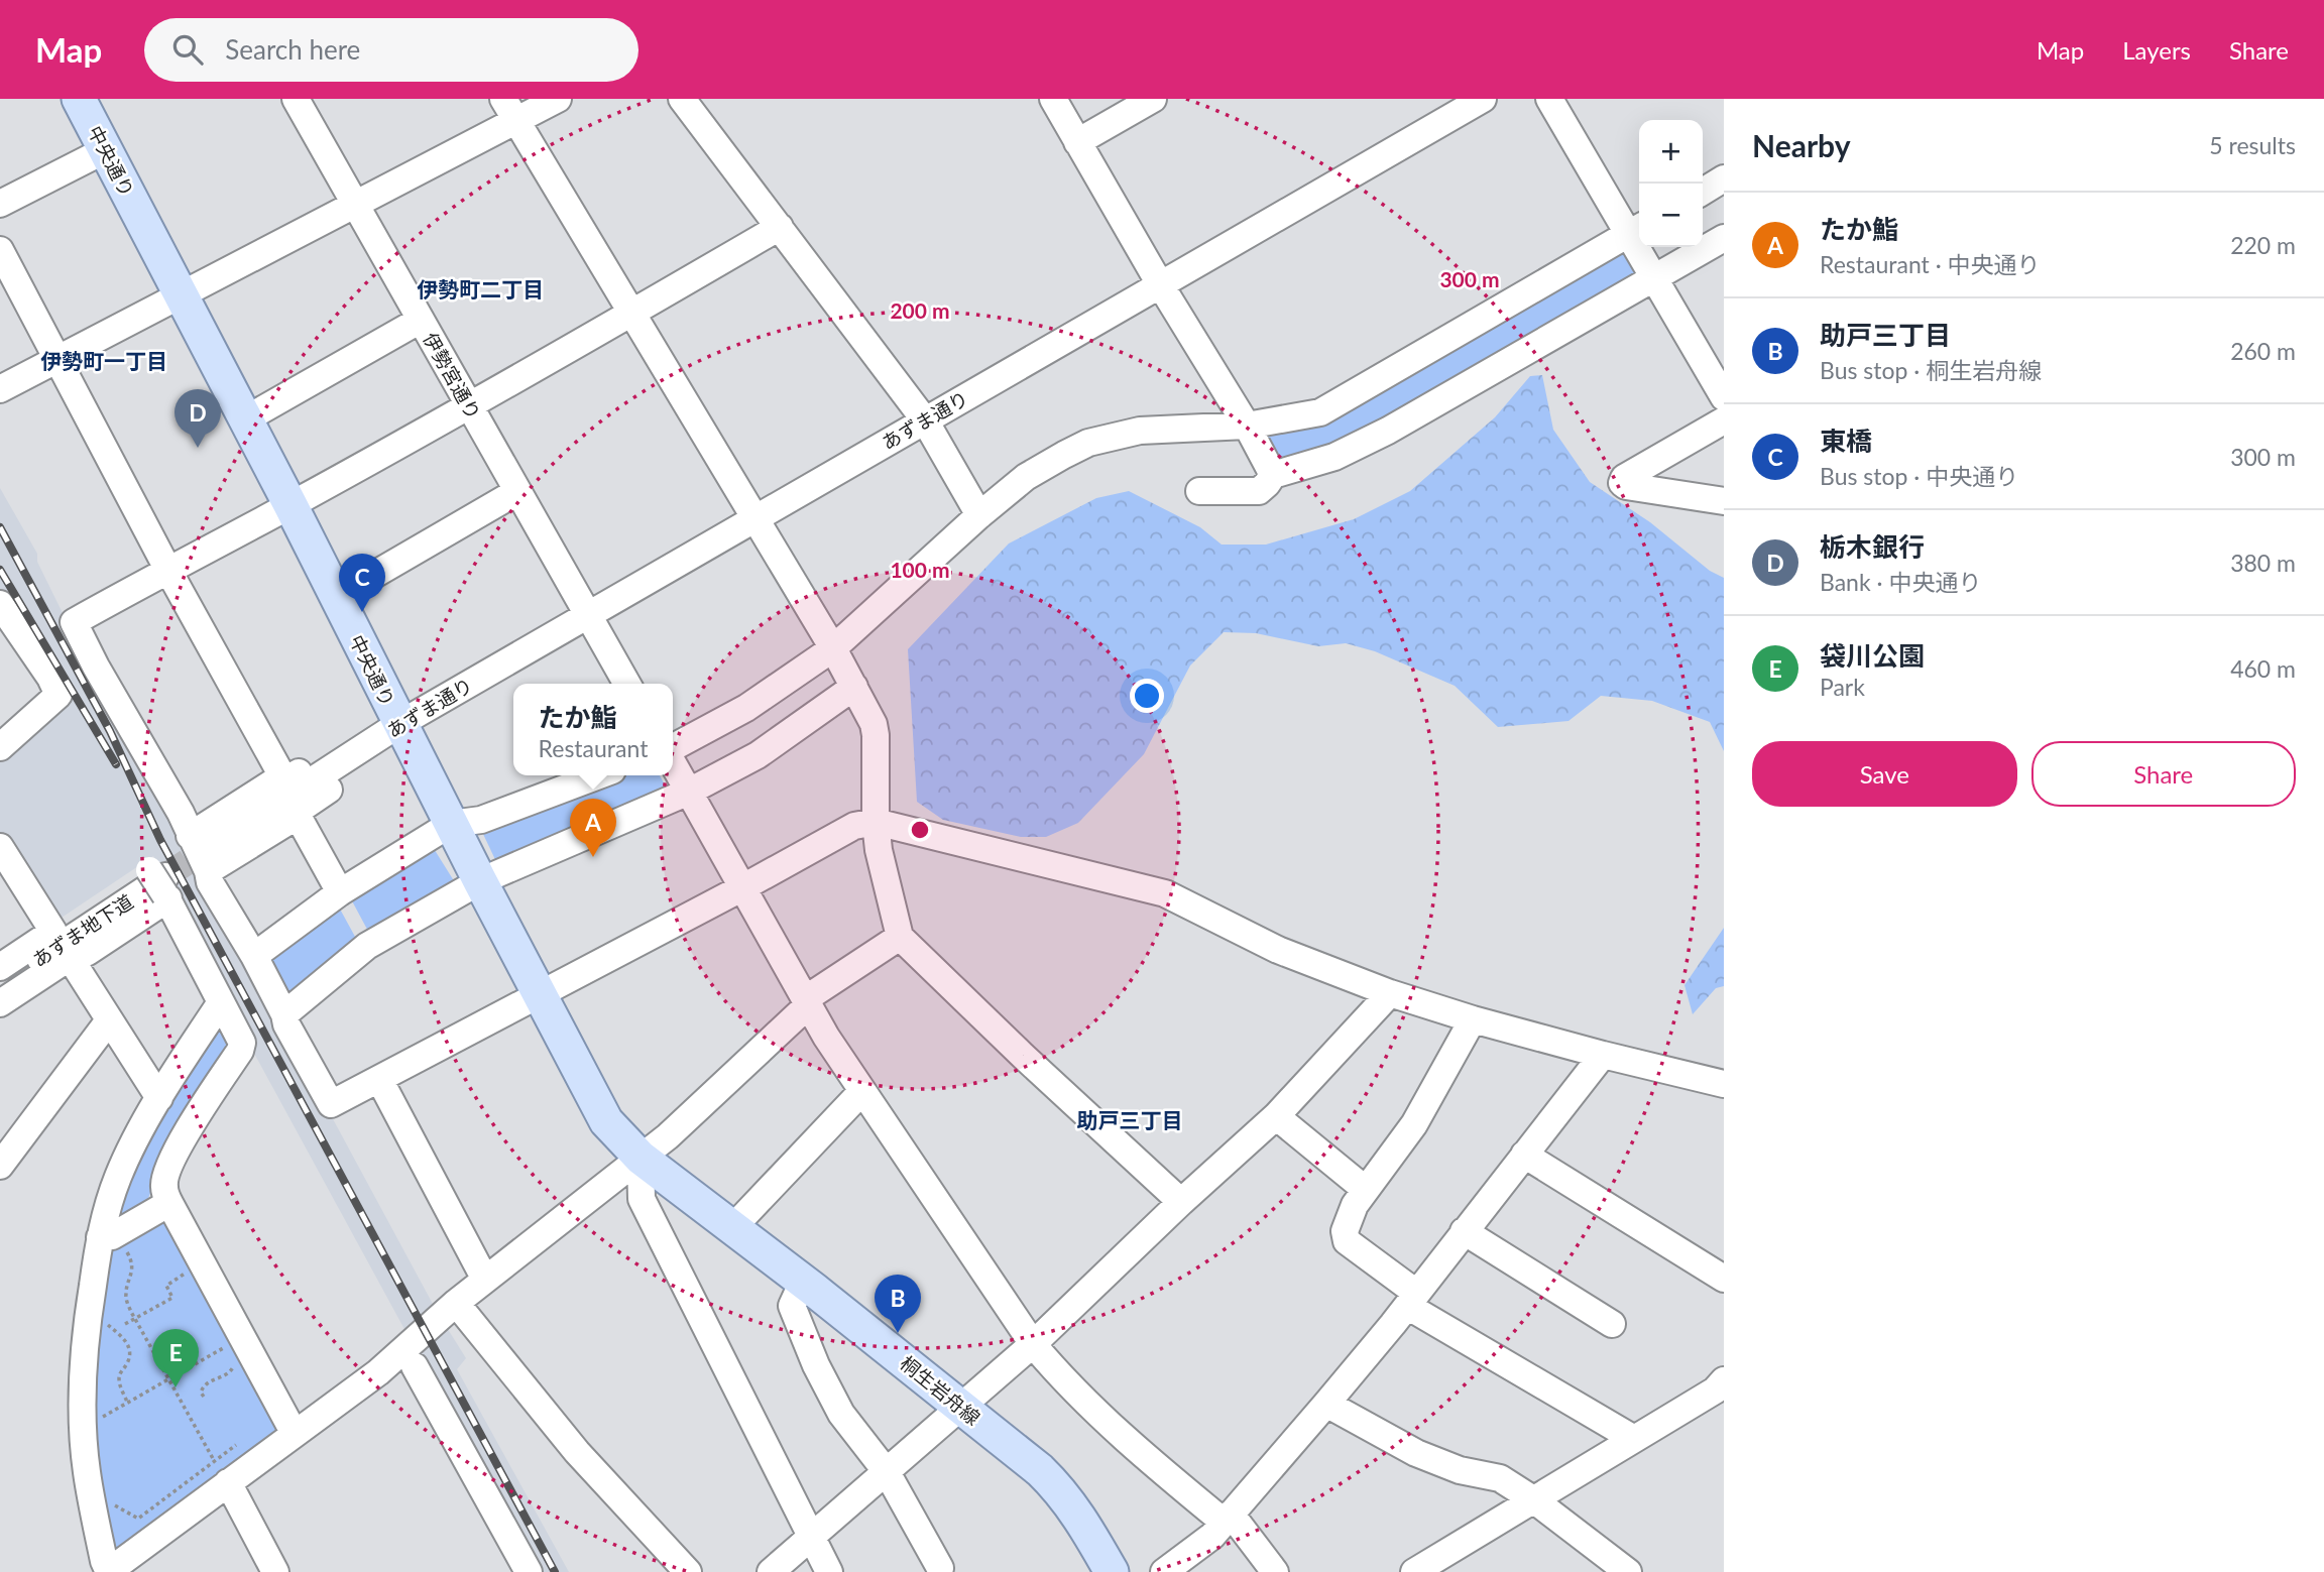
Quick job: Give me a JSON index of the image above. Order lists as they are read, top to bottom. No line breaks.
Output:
{"streets":{"main road":["中央通り","桐生岩舟線"],"street":["伊勢宮通り","あずま通り","あずま地下道"]},"crossings":[["中央通り","あずま通り"],["中央通り","桐生岩舟線"],["伊勢宮通り","あずま通り"]],"districts":["伊勢町二丁目","伊勢町一丁目","助戸三丁目"],"page":{"header":"Map","search":"Search here","nav":["Map","Layers","Share"],"heading":["Nearby","5 results"],"map_buttons":["+","−"],"list":[{"mark":"A","name":"たか鮨","note":"Restaurant · 中央通り","value":"220 m"},{"mark":"B","name":"助戸三丁目","note":"Bus stop · 桐生岩舟線","value":"260 m"},{"mark":"C","name":"東橋","note":"Bus stop · 中央通り","value":"300 m"},{"mark":"D","name":"栃木銀行","note":"Bank · 中央通り","value":"380 m"},{"mark":"E","name":"袋川公園","note":"Park","value":"460 m"}],"pins":["D","C","A","B","E"],"popup":["たか鮨","Restaurant"],"buttons":["Save","Share"]},"rings":["300 m","200 m","100 m"]}
